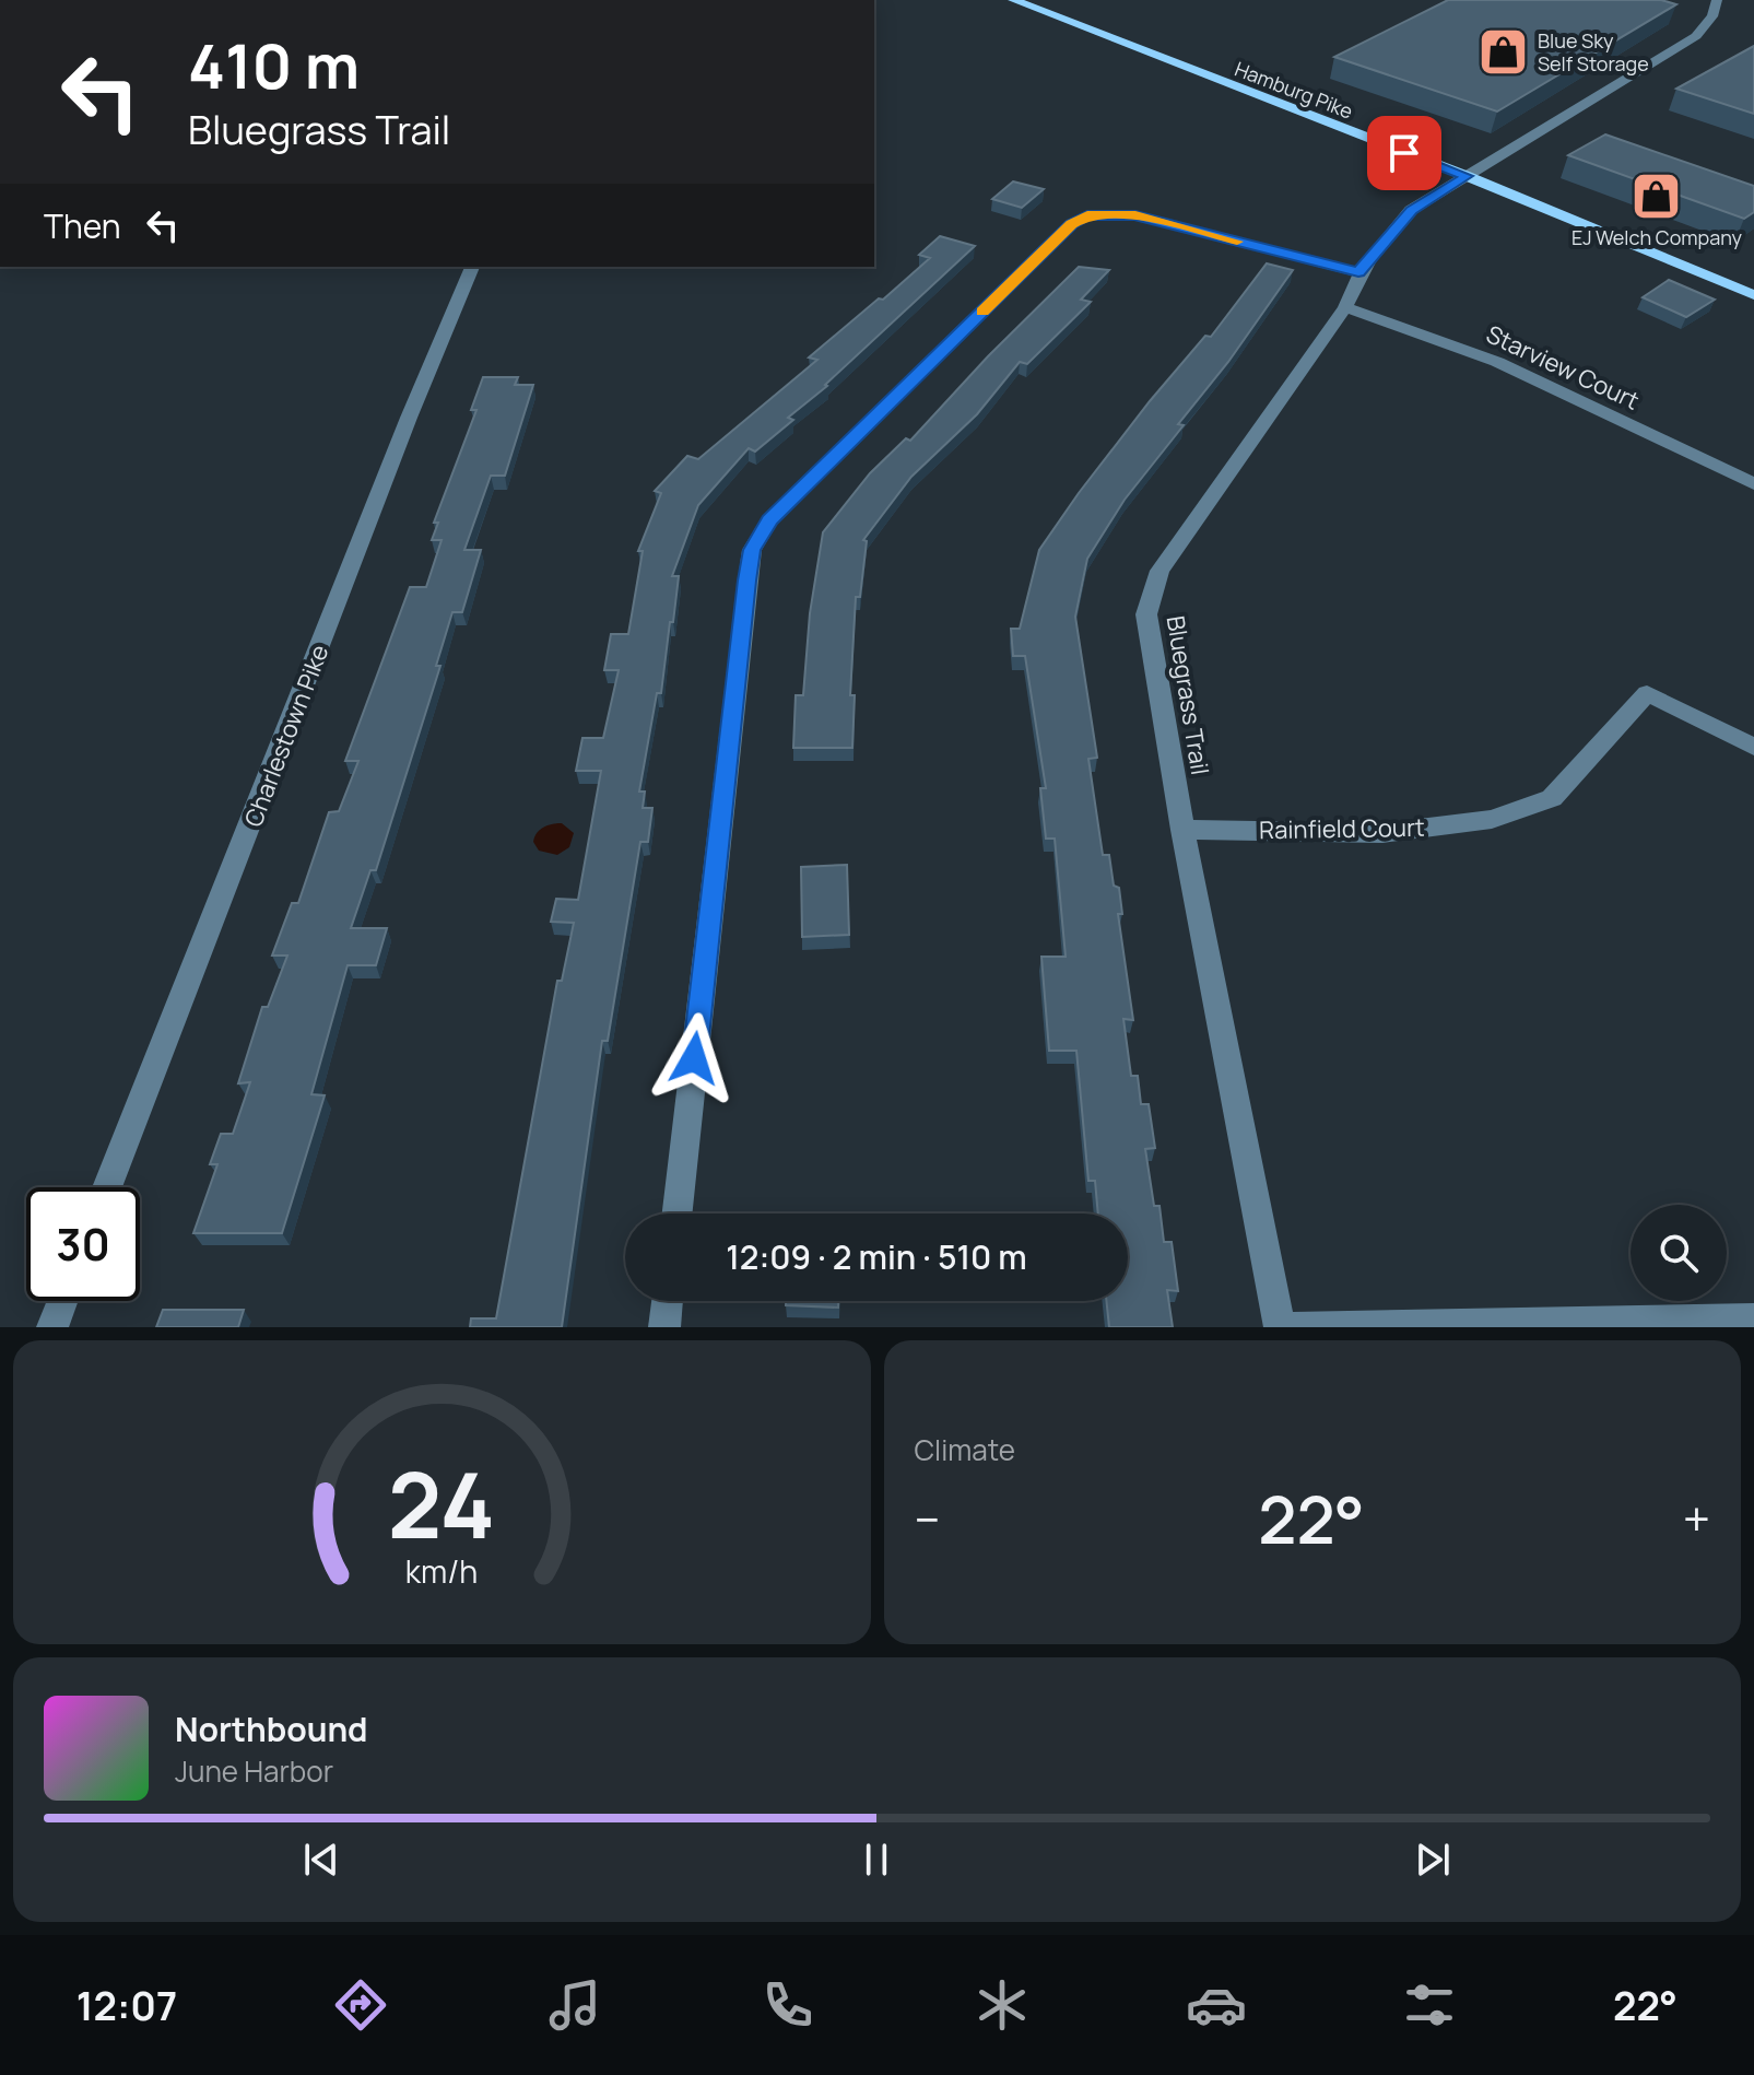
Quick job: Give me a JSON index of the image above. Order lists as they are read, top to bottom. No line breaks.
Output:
{"streets":{"main road":["Hamburg Pike"],"street":["Starview Court","Bluegrass Trail","Charlestown Pike","Rainfield Court"]},"crossings":[["Hamburg Pike","Bluegrass Trail"],["Starview Court","Bluegrass Trail"],["Bluegrass Trail","Rainfield Court"]],"places":{"shop":["Blue Sky Self Storage","EJ Welch Company"]},"page":{"turn":["410 m","Bluegrass Trail"],"then":"Then","limit":"30","trip":"12:09 · 2 min · 510 m","tile":"Climate","heat":["−","22°","+"],"song":["Northbound","June Harbor"],"tabs":["12:07","22°"],"gauge":["24","km/h"]}}
